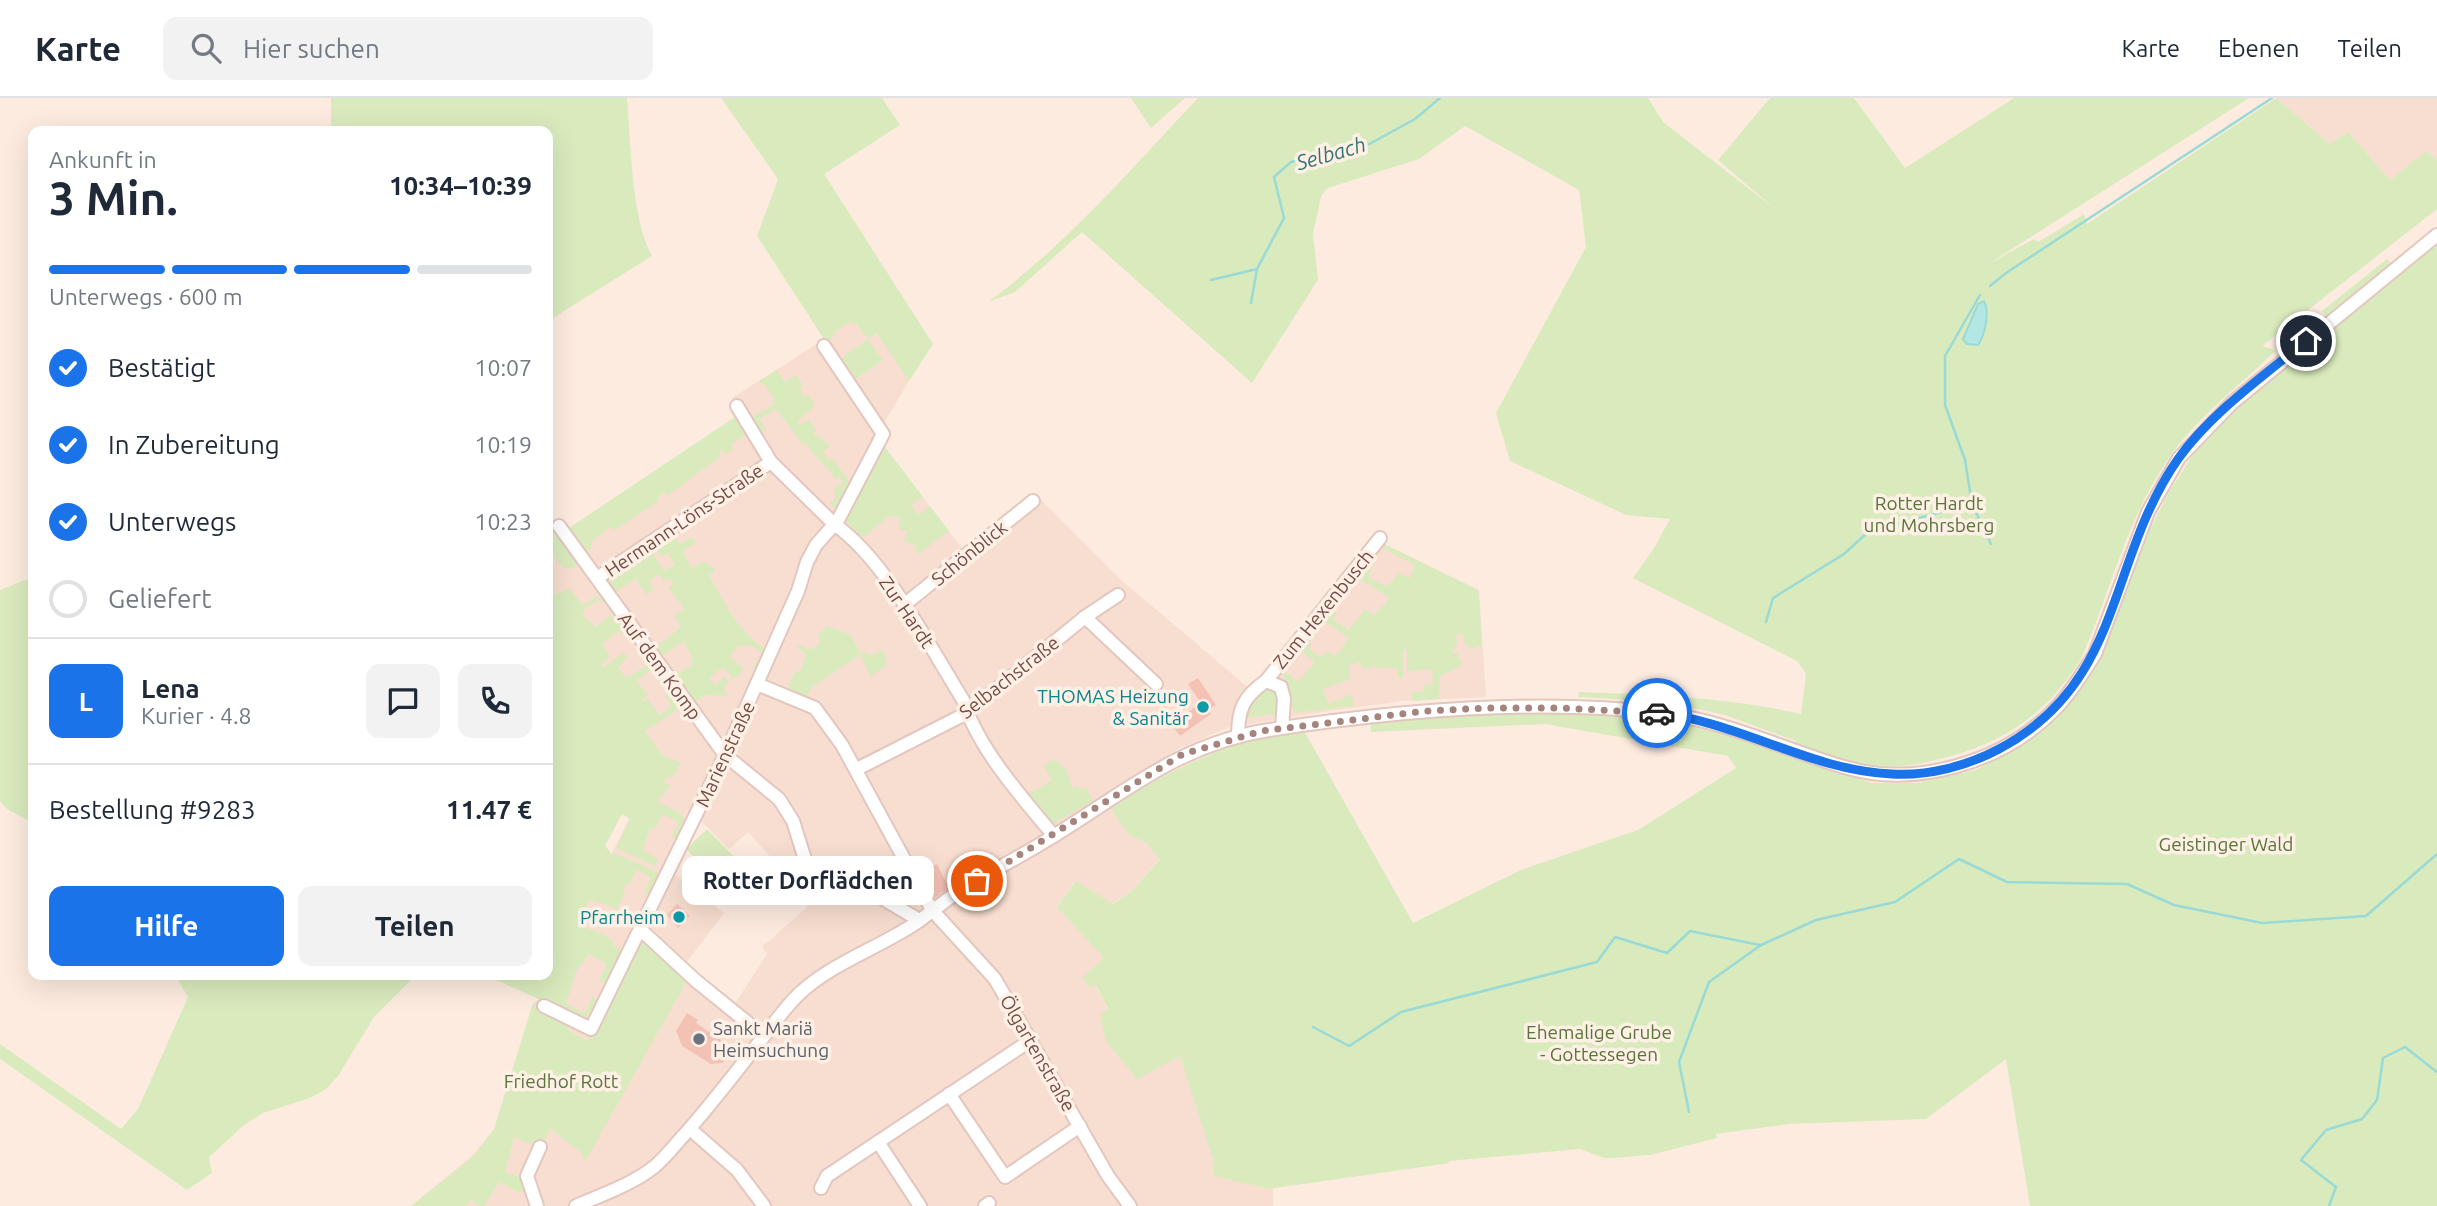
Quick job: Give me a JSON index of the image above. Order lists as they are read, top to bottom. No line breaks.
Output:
{"streets":{"street":["Hermann-Löns-Straße","Schönblick","Zum Hexenbusch","Zur Hardt","Auf dem Komp","Selbachstraße","Marienstraße","Ölgartenstraße"]},"crossings":[["Hermann-Löns-Straße","Zur Hardt"],["Hermann-Löns-Straße","Auf dem Komp"],["Schönblick","Zur Hardt"],["Zur Hardt","Selbachstraße"],["Zur Hardt","Marienstraße"],["Auf dem Komp","Marienstraße"],["Selbachstraße","Ölgartenstraße"],["Marienstraße","Ölgartenstraße"]],"water":["Selbach"],"parks":["Rotter Hardt und Mohrsberg","Geistinger Wald","Ehemalige Grube - Gottessegen","Friedhof Rott"],"places":["THOMAS Heizung & Sanitär","Rotter Dorflädchen","Pfarrheim","Sankt Mariä Heimsuchung"],"page":{"header":"Karte","search":"Hier suchen","nav":["Karte","Ebenen","Teilen"],"heading":["3 Min.","Ankunft in","10:34–10:39"],"panel":["Lena","Kurier · 4.8","Bestellung #9283","11.47 €"],"bar":"Unterwegs · 600 m","list":[["Bestätigt","10:07"],["In Zubereitung","10:19"],["Unterwegs","10:23"],"Geliefert"],"round":"L","bubble":"Rotter Dorflädchen","buttons":["Hilfe","Teilen"]}}
